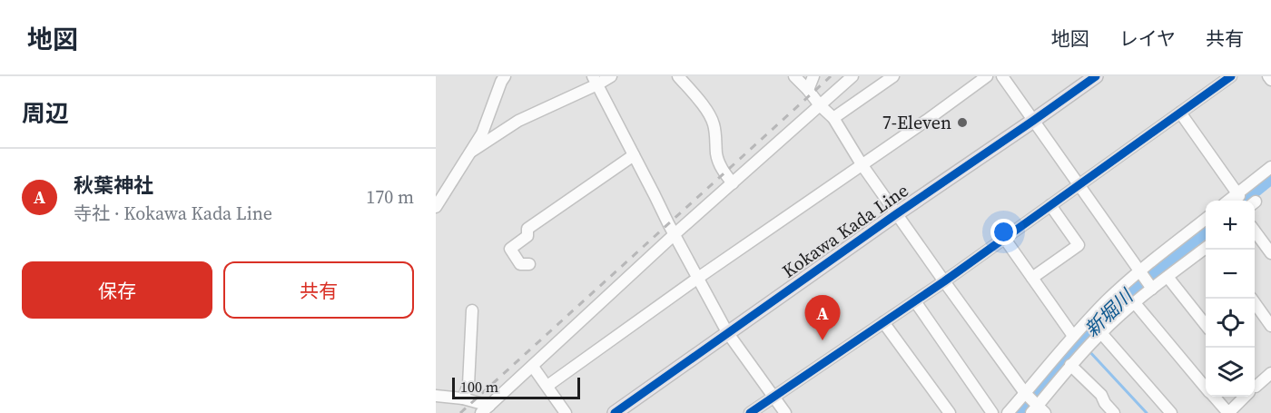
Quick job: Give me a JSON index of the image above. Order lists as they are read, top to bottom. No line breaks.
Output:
{"streets":{"main road":["Kokawa Kada Line"]},"water":["新堀川"],"places":["7-Eleven"],"scale_bar":"100 m","page":{"header":"地図","nav":["地図","レイヤ","共有"],"heading":"周辺","list":[{"mark":"A","name":"秋葉神社","note":"寺社 · Kokawa Kada Line","value":"170 m"}],"map_buttons":["+","−"],"buttons":["保存","共有"],"pins":"A","scale":"100 m"}}
